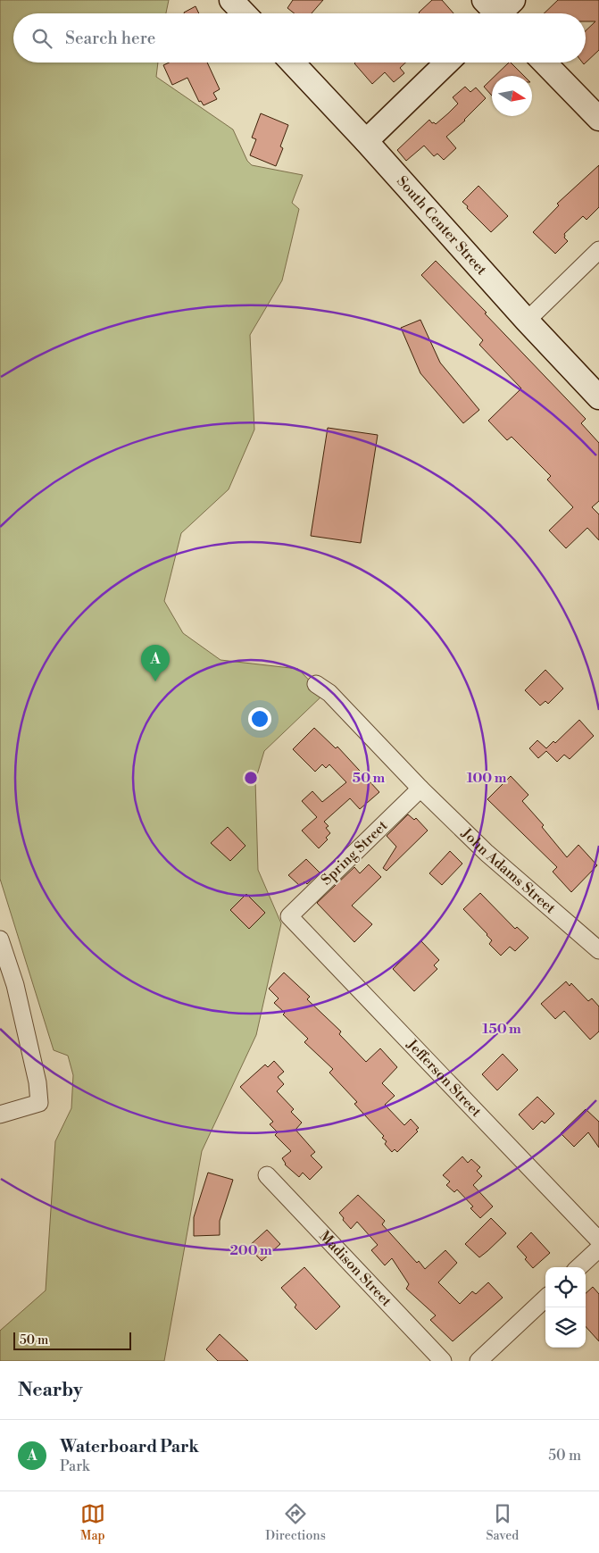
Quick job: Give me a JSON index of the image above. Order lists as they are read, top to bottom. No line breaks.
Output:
{"streets":{"street":["South Center Street","Spring Street","John Adams Street","Jefferson Street","Madison Street"]},"crossings":[["Spring Street","John Adams Street"],["Spring Street","Jefferson Street"]],"scale_bar":"50 m","north":"right","page":{"search":"Search here","pins":"A","scale":"50 m","heading":"Nearby","list":[{"mark":"A","name":"Waterboard Park","note":"Park","value":"50 m"}],"nav":["Map","Directions","Saved"]},"rings":["50 m","100 m","150 m","200 m"]}
